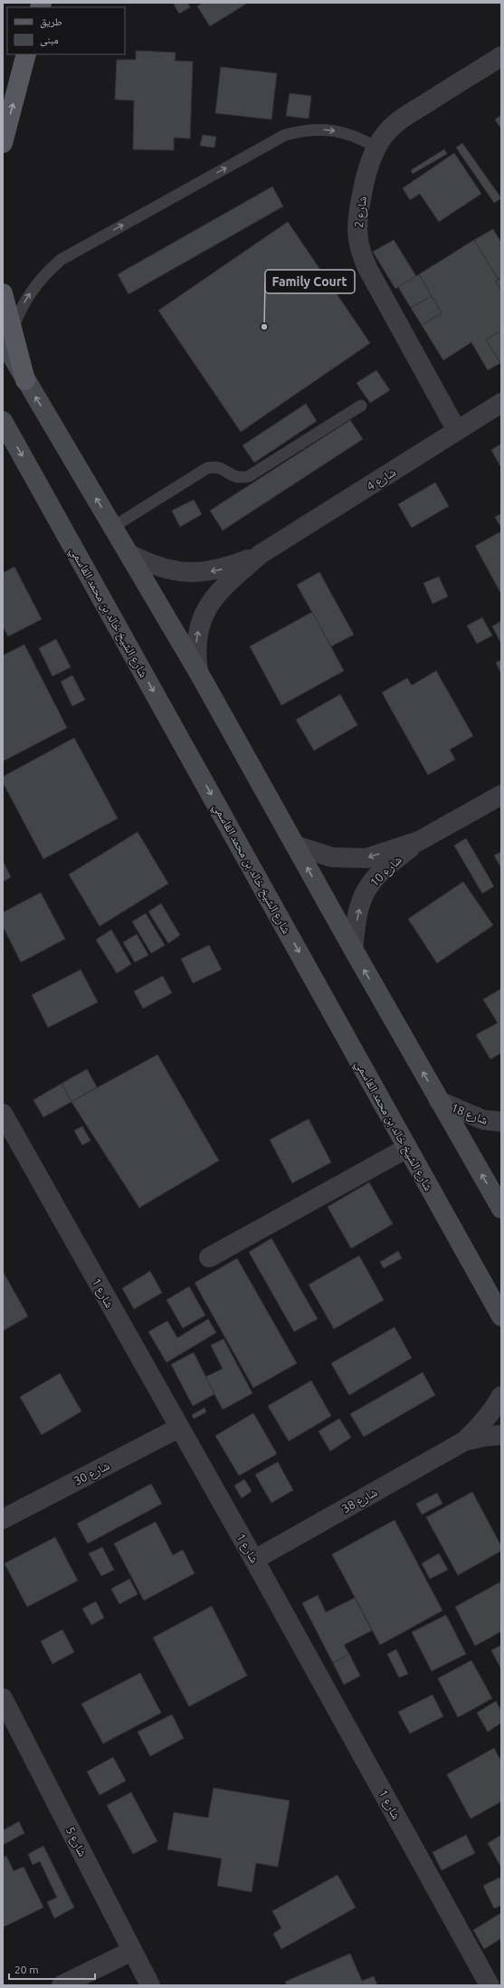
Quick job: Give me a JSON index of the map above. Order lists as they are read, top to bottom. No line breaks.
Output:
{"streets":{"main road":["شارع الشيخ خالد بن محمد القاسمي"],"street":["شارع 2","شارع 4","شارع 10","شارع 18","شارع 1","شارع 30","شارع 38","شارع 5"]},"crossings":[["شارع 2","شارع 4"],["شارع 1","شارع 30"],["شارع 1","شارع 38"]],"places":["Family Court"],"legend":["طريق","مبنى"],"scale_bar":"20 m"}
